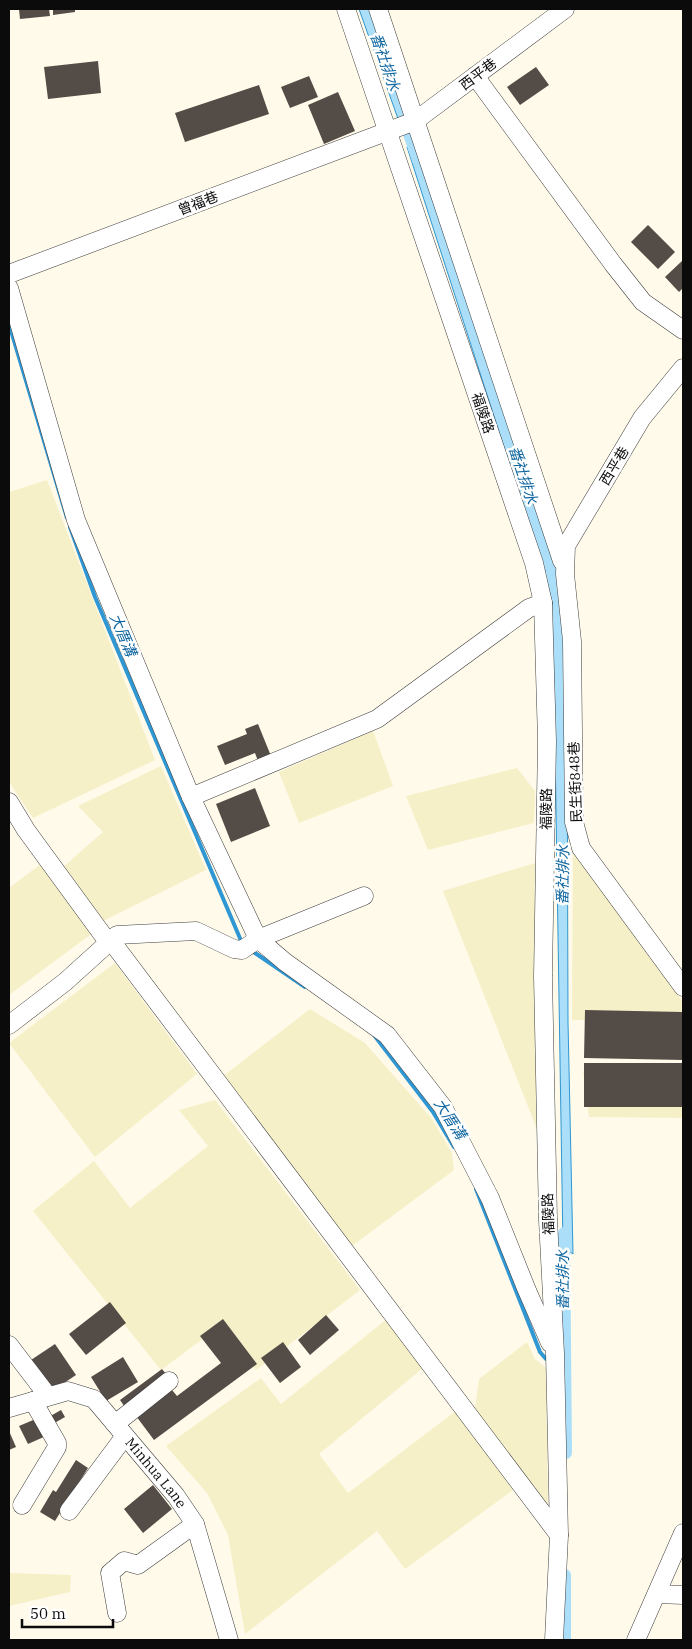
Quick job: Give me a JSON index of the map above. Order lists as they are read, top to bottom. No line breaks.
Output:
{"streets":{"street":["西平巷","曾福巷","福陵路","民生街848巷","Minhua Lane"]},"crossings":[["西平巷","曾福巷"],["西平巷","福陵路"],["西平巷","民生街848巷"],["曾福巷","福陵路"]],"water":["番社排水","大厝溝"],"scale_bar":"50 m"}
